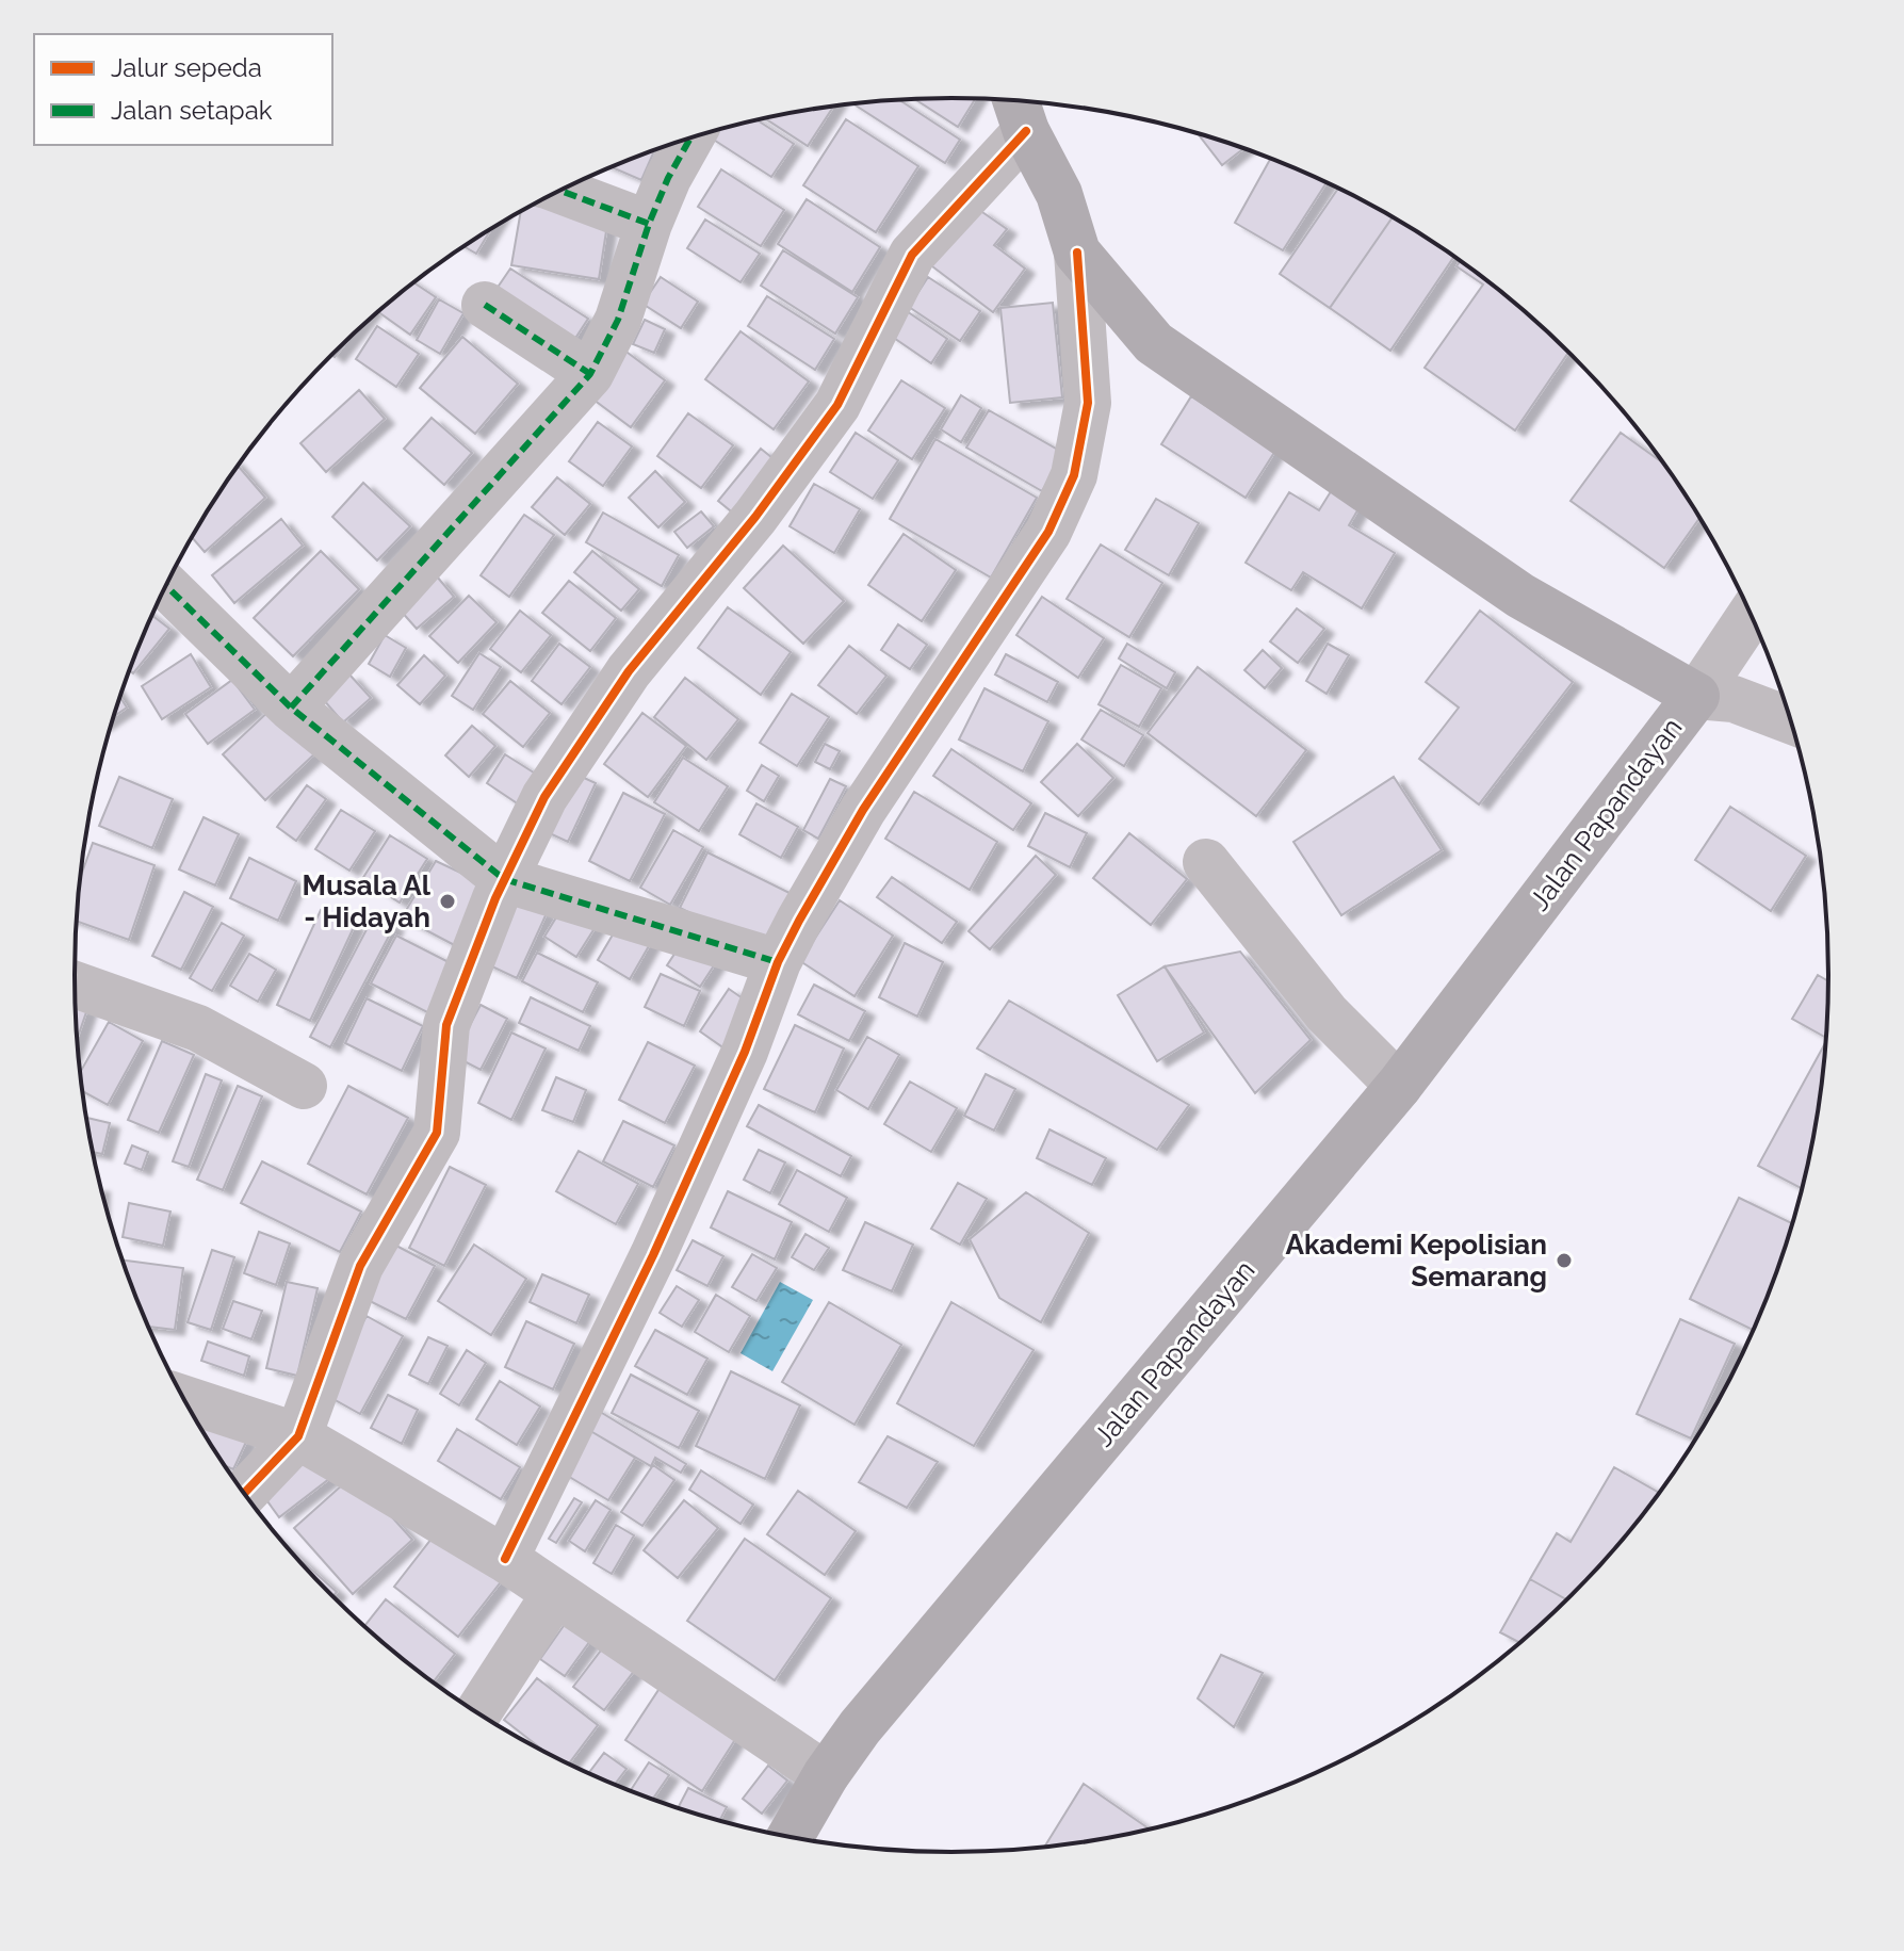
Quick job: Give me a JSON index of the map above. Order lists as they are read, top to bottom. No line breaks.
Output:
{"streets":{"main road":["Jalan Papandayan"]},"places":["Musala Al - Hidayah","Akademi Kepolisian Semarang"],"legend":["Jalur sepeda","Jalan setapak"]}
